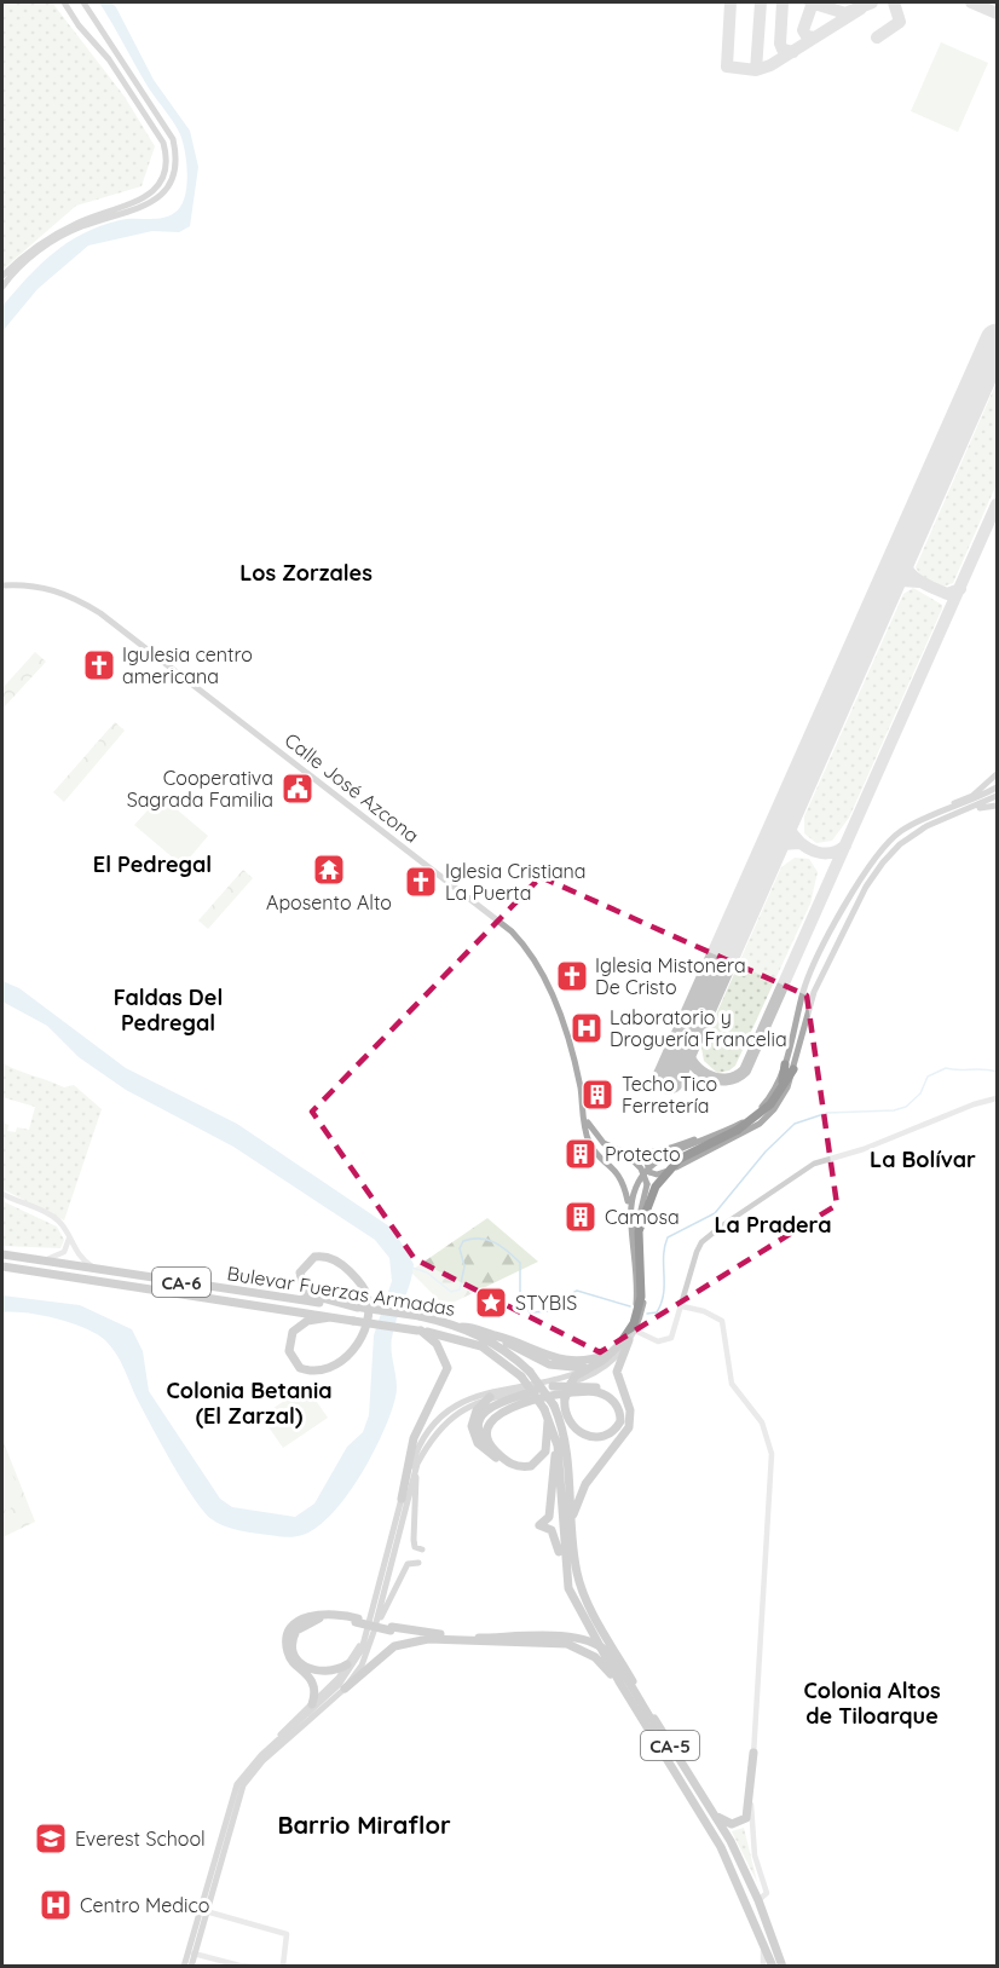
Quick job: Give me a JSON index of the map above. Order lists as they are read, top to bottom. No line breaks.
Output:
{"streets":{"highway":["CA-6","Bulevar Fuerzas Armadas","CA-5"],"main road":["Calle José Azcona"]},"districts":["Los Zorzales","El Pedregal","Faldas Del Pedregal","La Bolívar","La Pradera","Colonia Betania (El Zarzal)","Colonia Altos de Tiloarque","Barrio Miraflor"],"places":{"church":["Igulesia centro americana","Iglesia Cristiana La Puerta","Iglesia Mistonera De Cristo"],"public building":["Cooperativa Sagrada Familia"],"temple":["Aposento Alto"],"hospital":["Laboratorio y Droguería Francelia","Centro Medico"],"building":["Techo Tico Ferretería","Protecto","Camosa"],"place":["STYBIS"],"school or university":["Everest School"]}}
